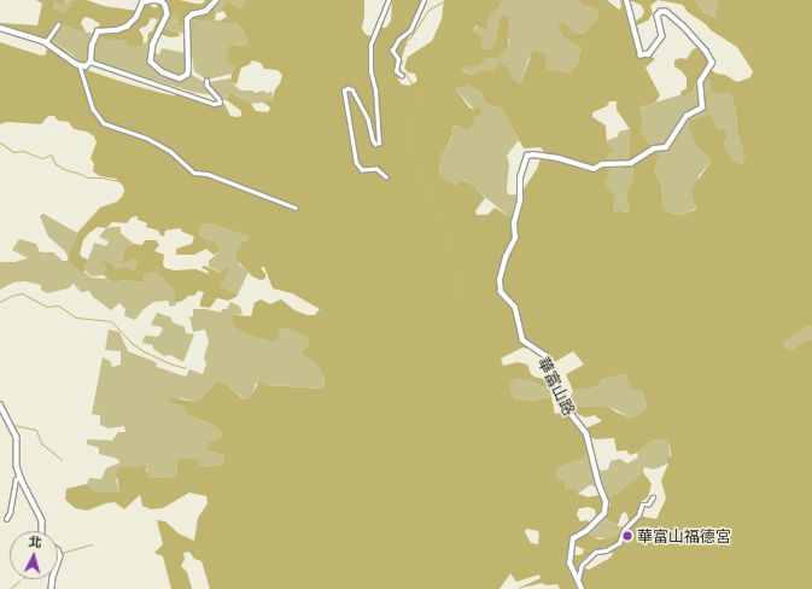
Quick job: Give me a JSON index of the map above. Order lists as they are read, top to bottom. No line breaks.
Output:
{"streets":{"street":["華富山路"]},"places":["華富山福德宮"],"north":"top"}
